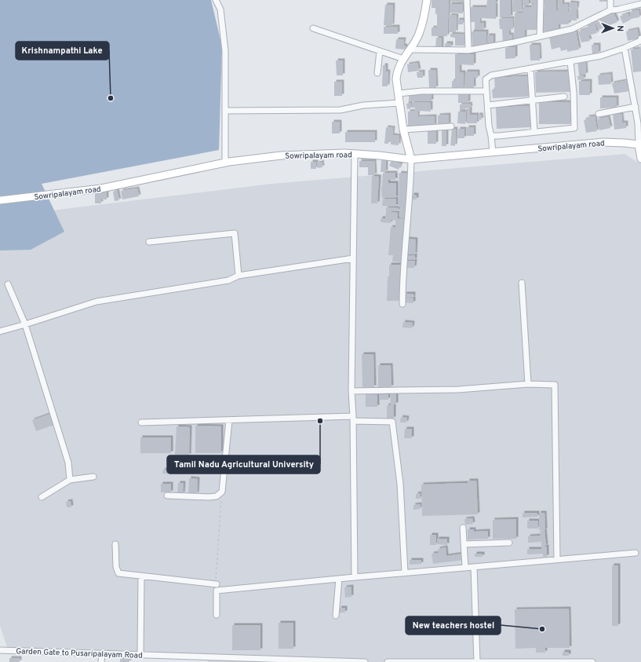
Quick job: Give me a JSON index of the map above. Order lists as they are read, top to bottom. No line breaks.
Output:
{"streets":{"street":["Sowripalayam road","Garden Gate to Pusaripalayam Road"]},"places":["Krishnampathi Lake","Tamil Nadu Agricultural University","New teachers hostel"],"north":"right"}
